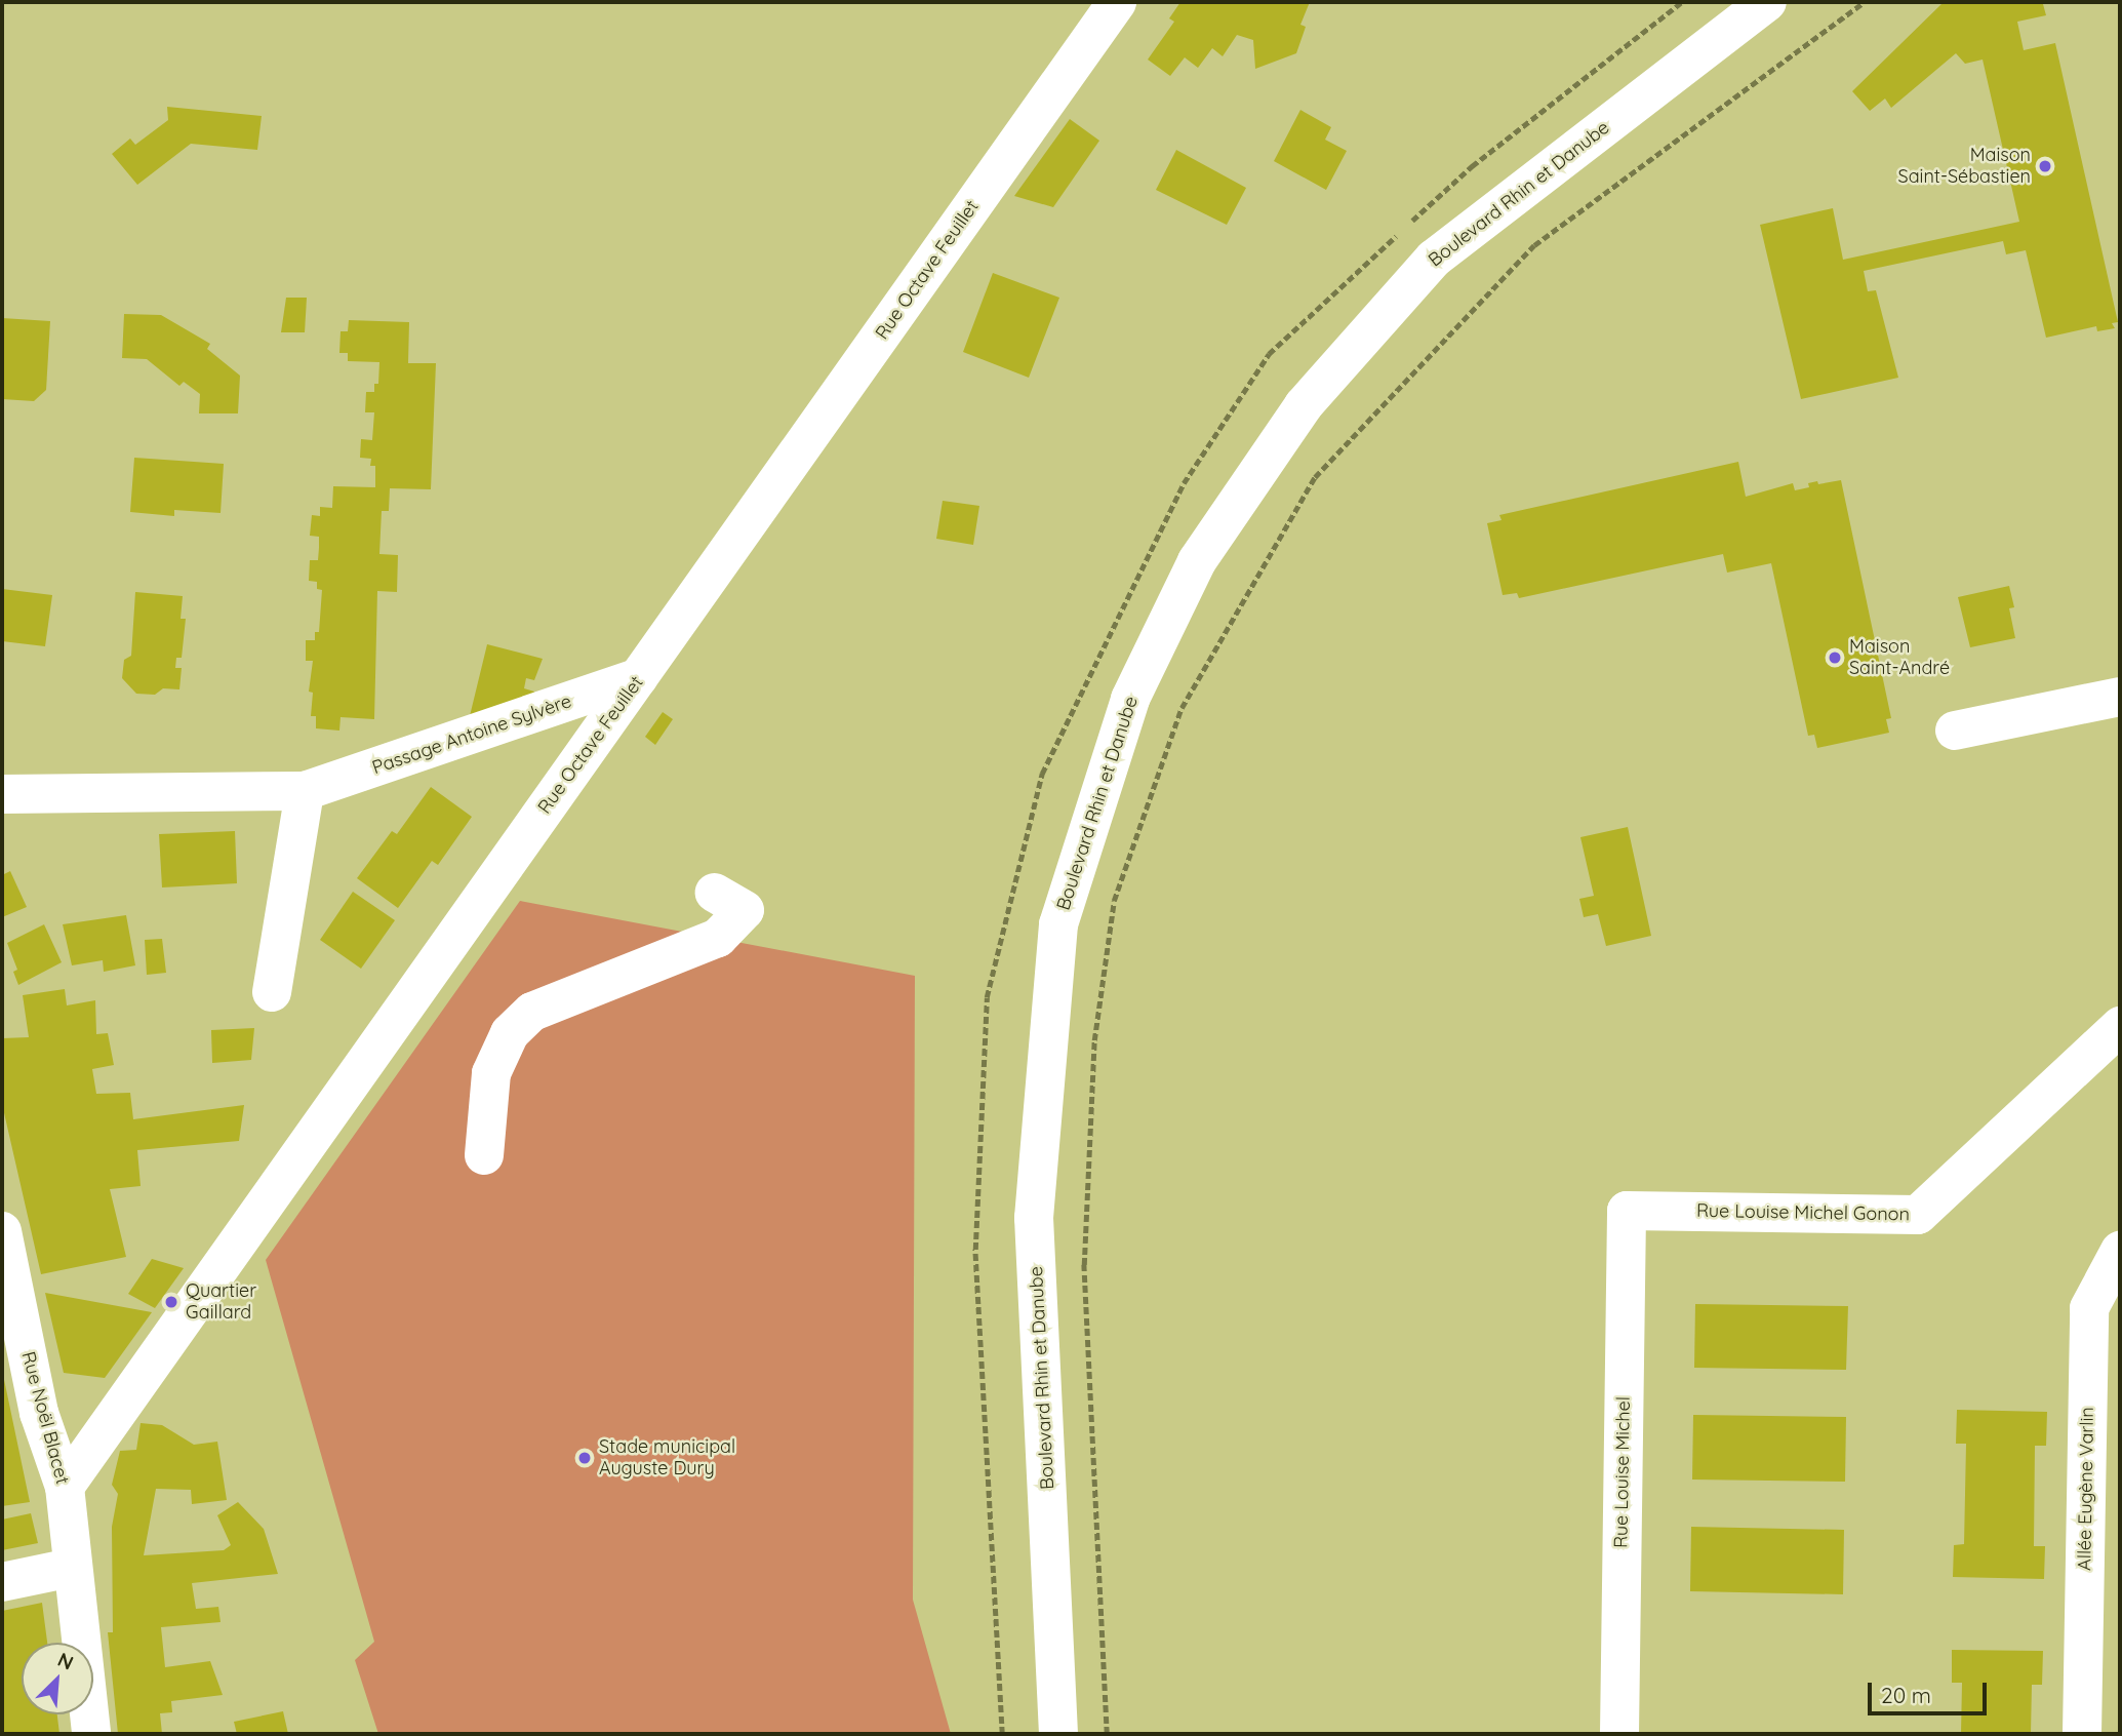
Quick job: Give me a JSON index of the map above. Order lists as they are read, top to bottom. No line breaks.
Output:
{"streets":{"street":["Boulevard Rhin et Danube","Rue Octave Feuillet","Passage Antoine Sylvère","Rue Louise Michel Gonon","Rue Noël Blacet","Rue Louise Michel","Allée Eugène Varlin"]},"crossings":[["Rue Octave Feuillet","Passage Antoine Sylvère"],["Rue Octave Feuillet","Rue Noël Blacet"],["Rue Louise Michel Gonon","Rue Louise Michel"]],"places":["Maison Saint-Sébastien","Maison Saint-André","Quartier Gaillard","Stade municipal Auguste Dury"],"scale_bar":"20 m","north":"top right"}
